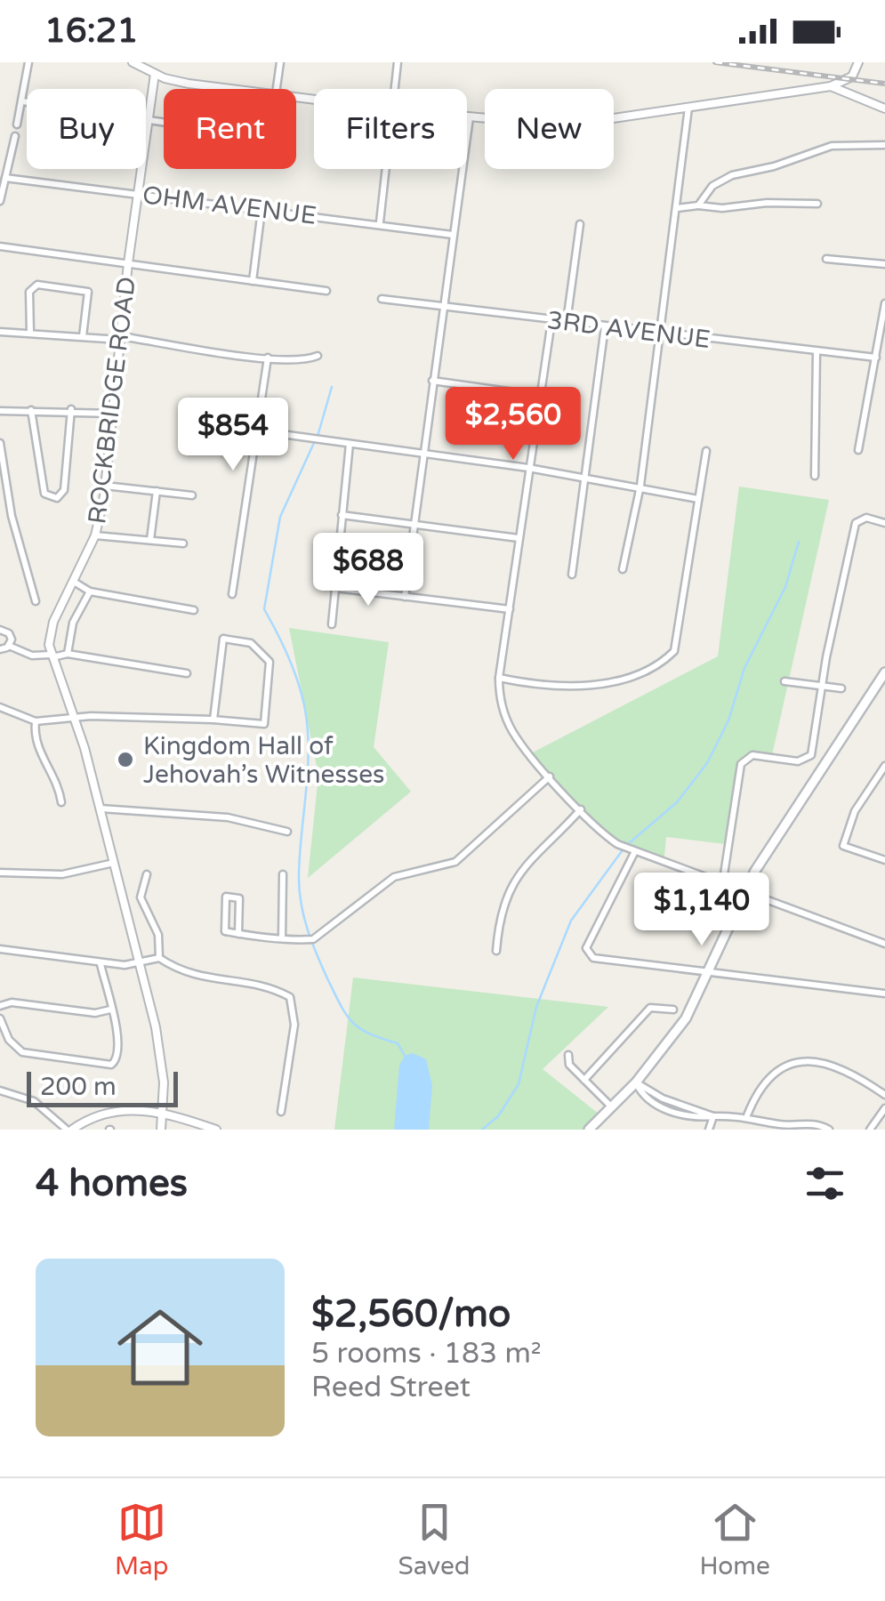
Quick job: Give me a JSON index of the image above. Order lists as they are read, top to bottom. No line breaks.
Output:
{"streets":{"street":["OHM AVENUE","3RD AVENUE","ROCKBRIDGE ROAD"]},"crossings":[["OHM AVENUE","ROCKBRIDGE ROAD"]],"places":["Kingdom Hall of Jehovah’s Witnesses"],"scale_bar":"200 m","page":{"status":"16:21","chip":["Buy","Rent","Filters","New"],"price":["$2,560","$854","$688","$1,140"],"scale":"200 m","heading":"4 homes","list":[{"name":"$2,560/mo","note":"5 rooms · 183 m² · Reed Street"}],"tabs":["Map","Saved","Home"]}}
